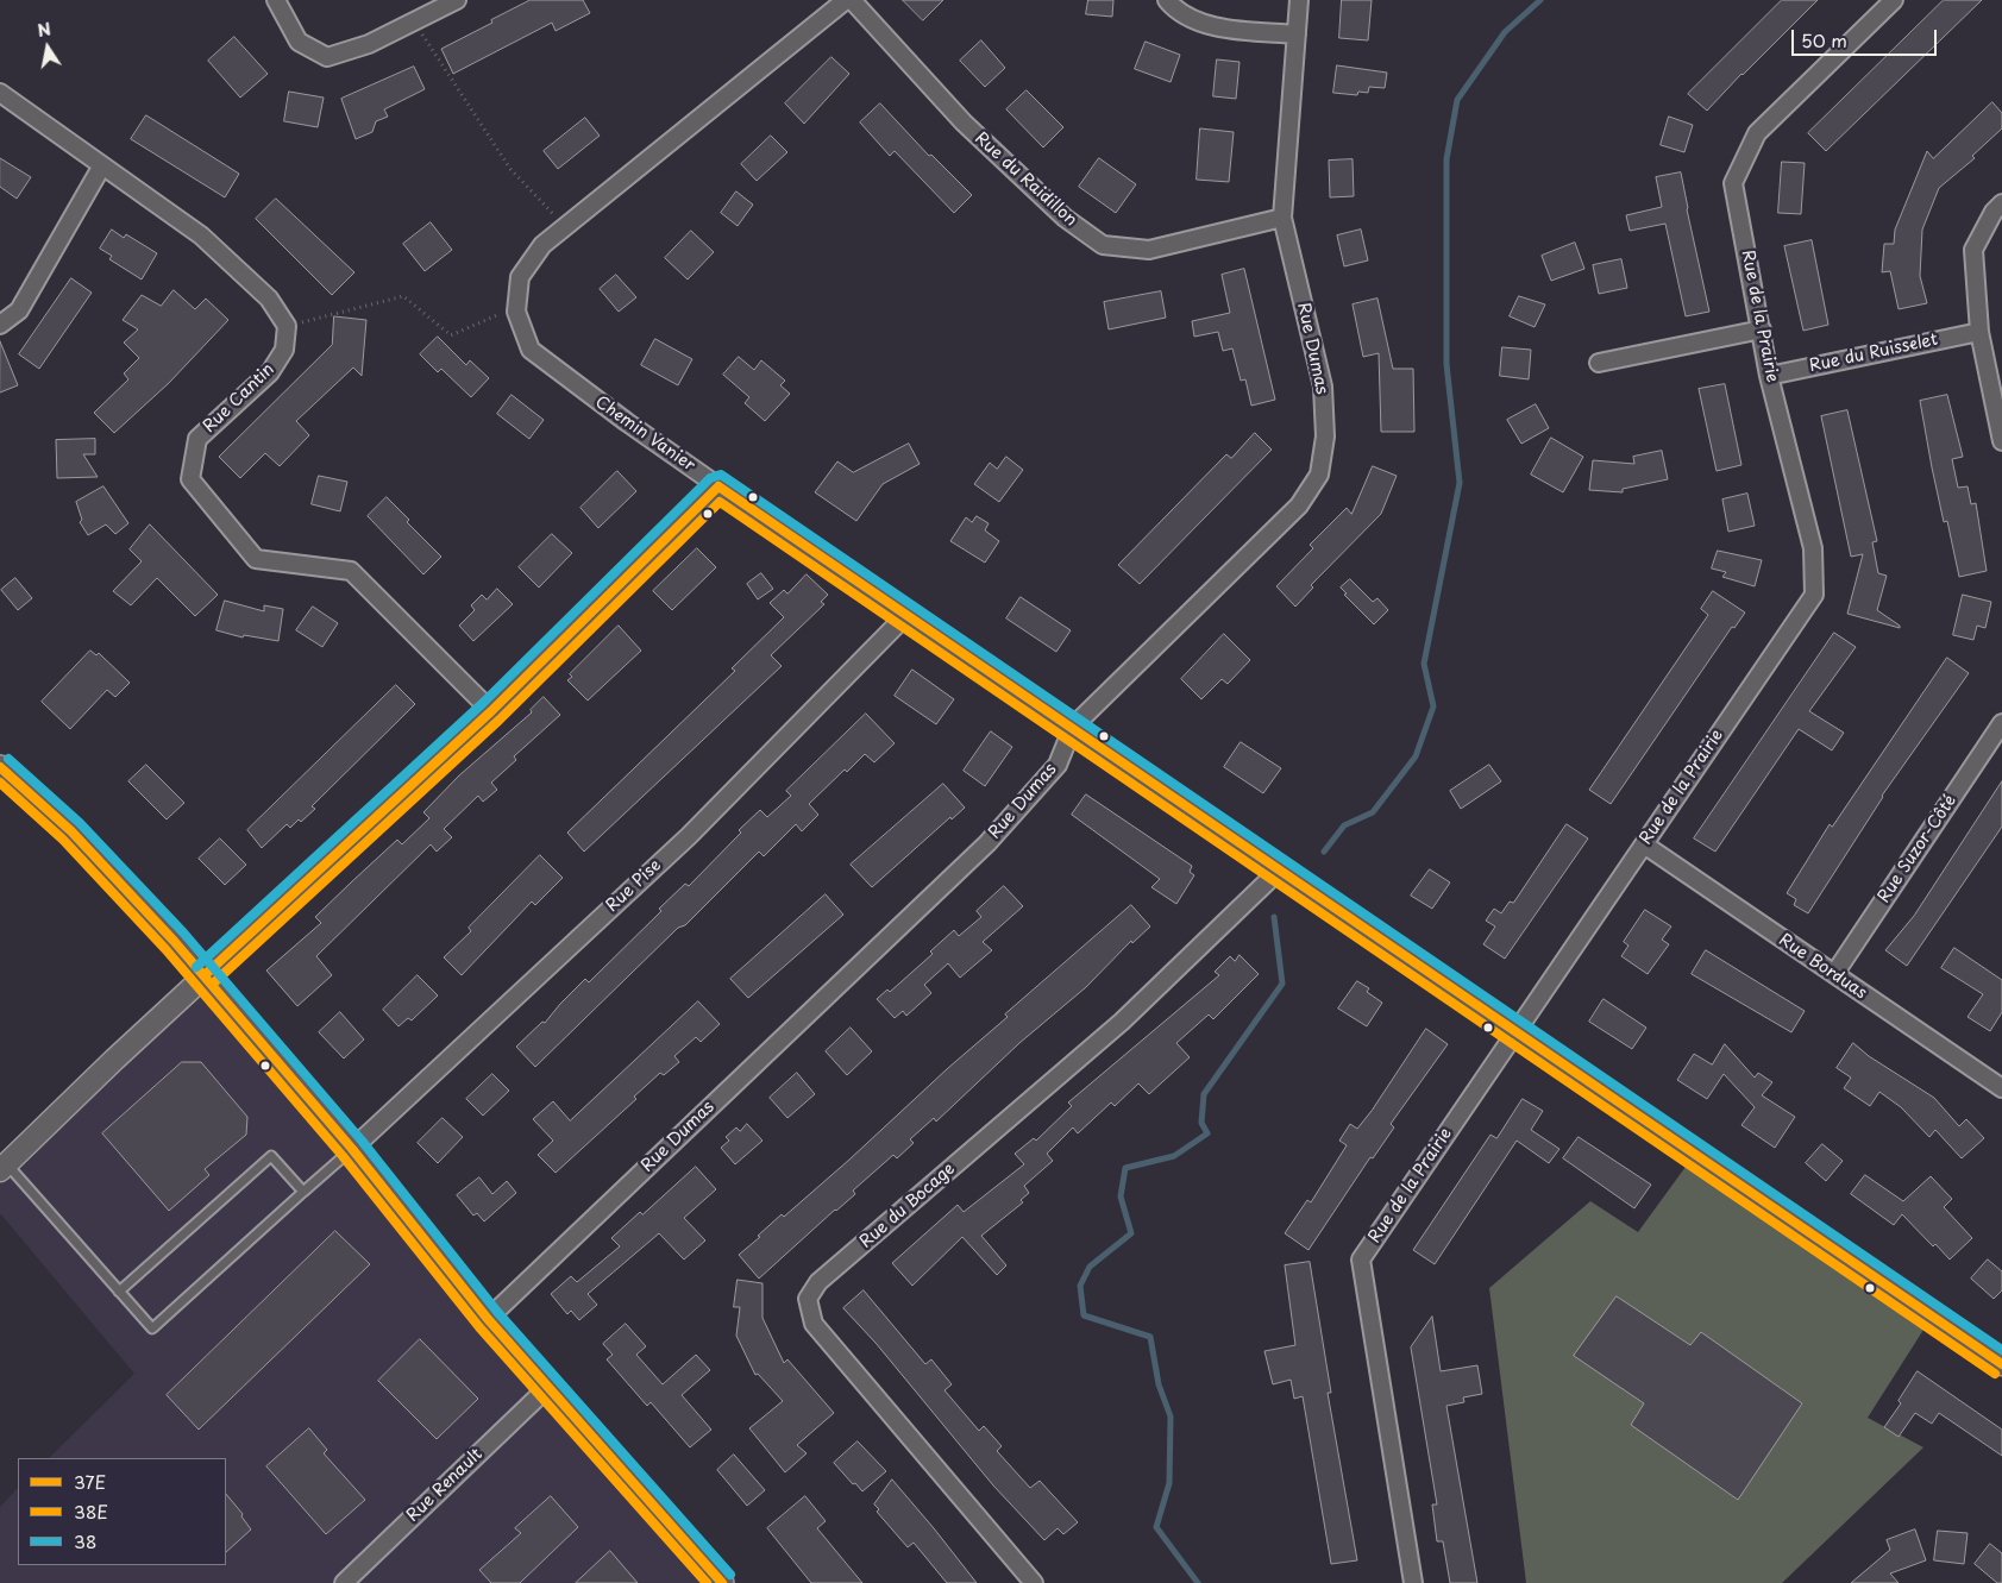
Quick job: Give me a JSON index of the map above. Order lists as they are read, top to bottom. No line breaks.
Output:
{"streets":{"street":["Rue du Raidillon","Rue de la Prairie","Rue Dumas","Rue du Ruisselet","Rue Cantin","Chemin Vanier","Rue Suzor-Côté","Rue Pise","Rue Borduas","Rue du Bocage","Rue Renault"]},"crossings":[["Rue du Raidillon","Rue Dumas"],["Rue de la Prairie","Rue du Ruisselet"],["Rue de la Prairie","Chemin Vanier"],["Rue de la Prairie","Rue Borduas"],["Rue Dumas","Chemin Vanier"],["Chemin Vanier","Rue Pise"],["Chemin Vanier","Rue du Bocage"],["Rue Suzor-Côté","Rue Borduas"]],"lines":["transit line 38","transit line 37E","transit line 38E"],"legend":["37E","38E","38"],"scale_bar":"50 m","north":"top"}
